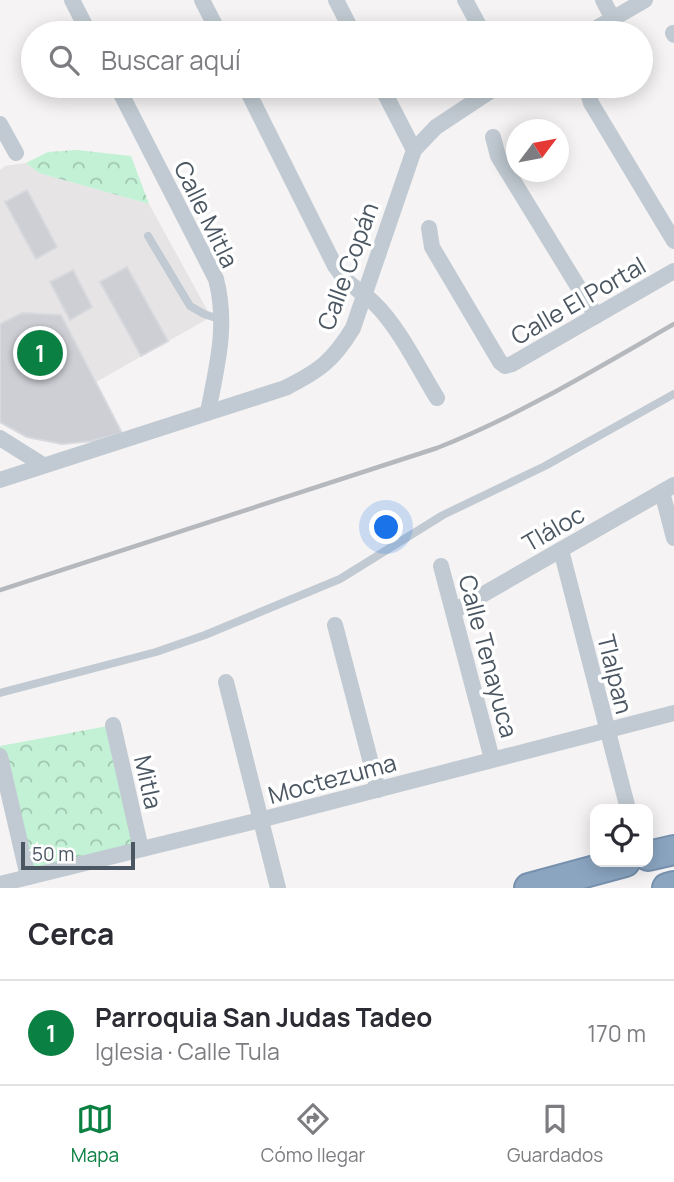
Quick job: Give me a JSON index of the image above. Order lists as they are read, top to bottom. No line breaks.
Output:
{"streets":{"street":["Calle Mitla","Calle Copán","Calle El Portal","Tláloc","Calle Tenayuca","Tlalpan","Moctezuma","Mitla"]},"crossings":[["Calle Mitla","Calle Copán"],["Tláloc","Calle Tenayuca"],["Tláloc","Tlalpan"],["Calle Tenayuca","Moctezuma"],["Tlalpan","Moctezuma"],["Moctezuma","Mitla"]],"scale_bar":"50 m","north":"top right","page":{"search":"Buscar aquí","pins":"1","scale":"50 m","heading":"Cerca","list":[{"mark":"1","name":"Parroquia San Judas Tadeo","note":"Iglesia · Calle Tula","value":"170 m"}],"nav":["Mapa","Cómo llegar","Guardados"]}}
